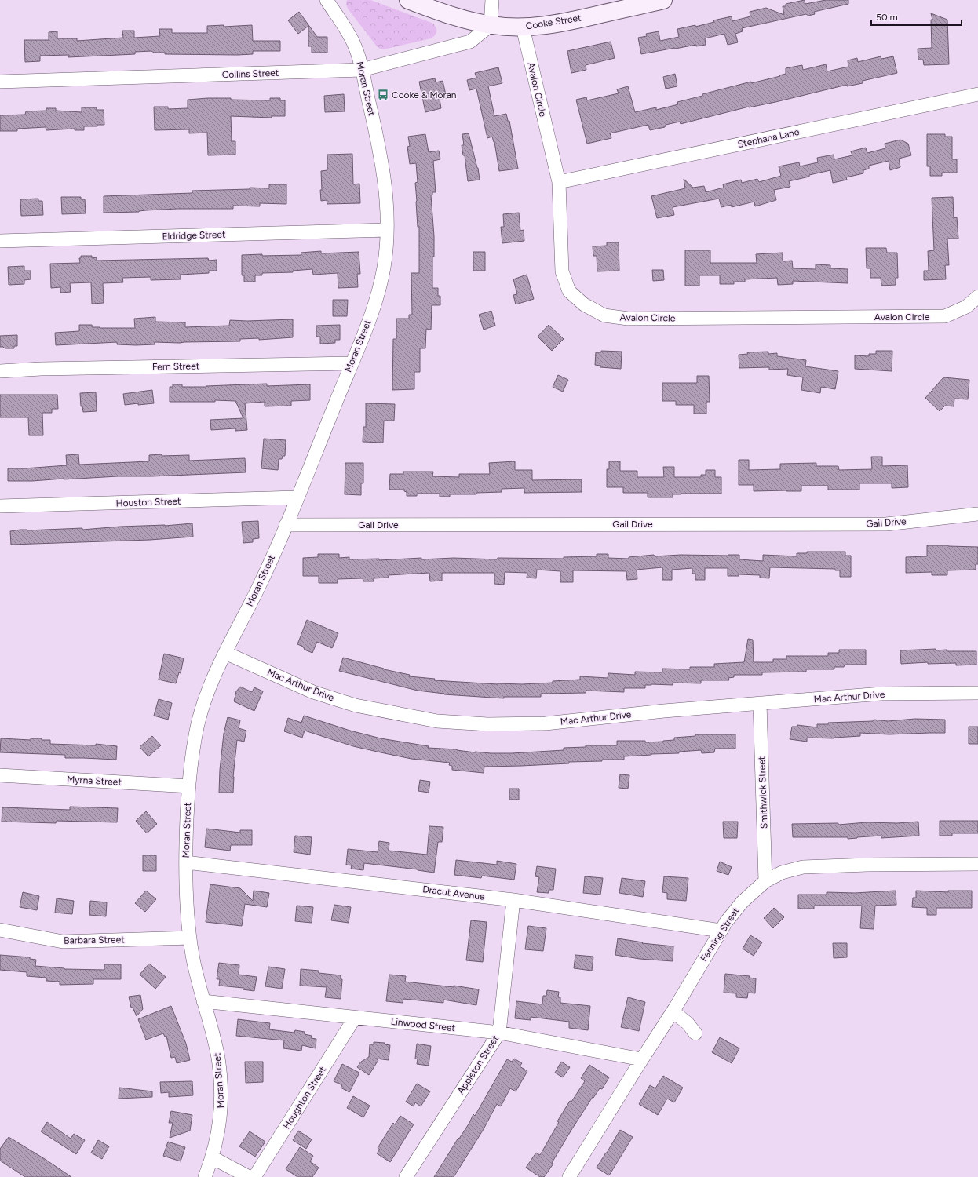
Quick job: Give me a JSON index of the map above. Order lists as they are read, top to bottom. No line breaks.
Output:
{"streets":{"main road":["Cooke Street"],"street":["Collins Street","Moran Street","Avalon Circle","Stephana Lane","Eldridge Street","Fern Street","Houston Street","Gail Drive","Mac Arthur Drive","Myrna Street","Smithwick Street","Dracut Avenue","Fanning Street","Barbara Street","Linwood Street","Appleton Street","Houghton Street"]},"crossings":[["Cooke Street","Collins Street"],["Cooke Street","Avalon Circle"],["Collins Street","Moran Street"],["Moran Street","Eldridge Street"],["Moran Street","Fern Street"],["Moran Street","Houston Street"],["Moran Street","Gail Drive"],["Moran Street","Mac Arthur Drive"],["Moran Street","Myrna Street"],["Moran Street","Dracut Avenue"],["Moran Street","Barbara Street"],["Moran Street","Linwood Street"],["Avalon Circle","Stephana Lane"],["Mac Arthur Drive","Smithwick Street"],["Smithwick Street","Fanning Street"],["Dracut Avenue","Fanning Street"],["Dracut Avenue","Appleton Street"],["Fanning Street","Linwood Street"],["Linwood Street","Appleton Street"],["Linwood Street","Houghton Street"]],"places":{"bus stop":["Cooke & Moran"]},"scale_bar":"50 m"}
